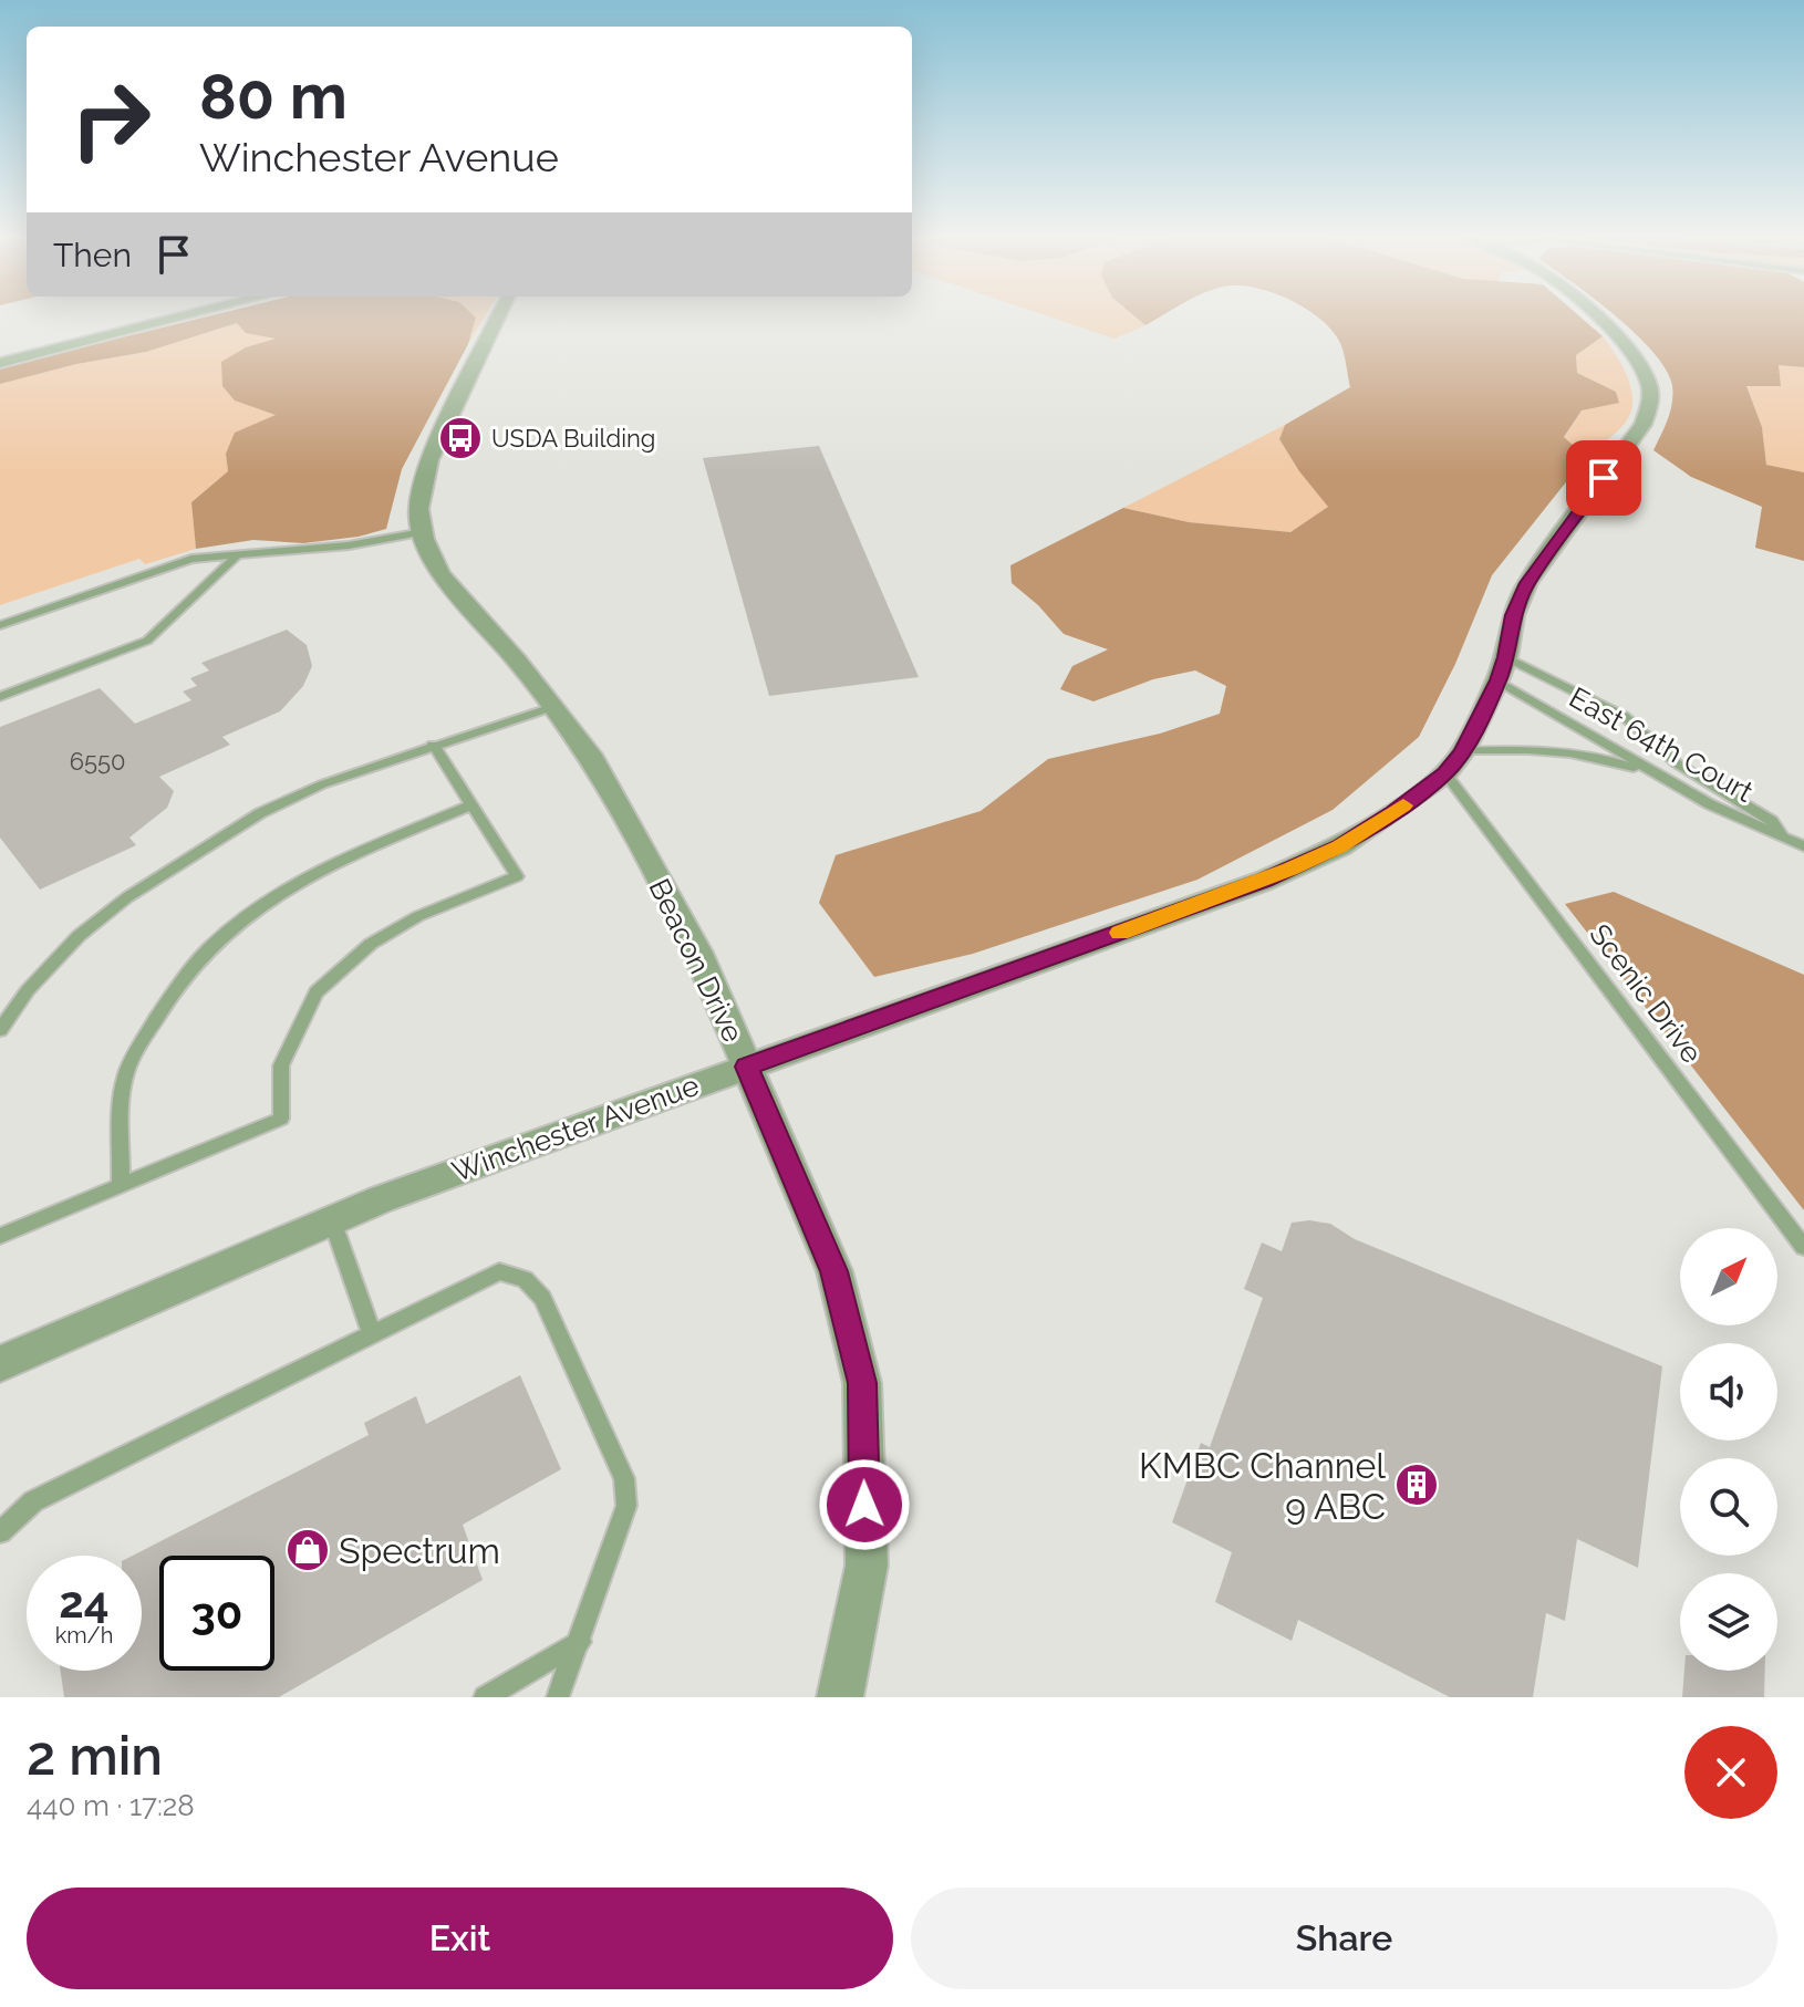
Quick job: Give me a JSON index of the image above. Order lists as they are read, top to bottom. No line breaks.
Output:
{"streets":{"street":["Beacon Drive","Winchester Avenue"],"lane":["East 64th Court","Scenic Drive"]},"crossings":[["East 64th Court","Winchester Avenue"],["Beacon Drive","Winchester Avenue"],["Scenic Drive","Winchester Avenue"]],"places":{"bus stop":["USDA Building"],"building":["KMBC Channel 9 ABC"],"shop":["Spectrum"]},"house_numbers":["6550"],"north":"top right","page":{"turn":["80 m","Winchester Avenue"],"then":"Then","speed":"24 km/h","limit":"30","heading":["2 min","440 m · 17:28"],"buttons":["Exit","Share"]}}
